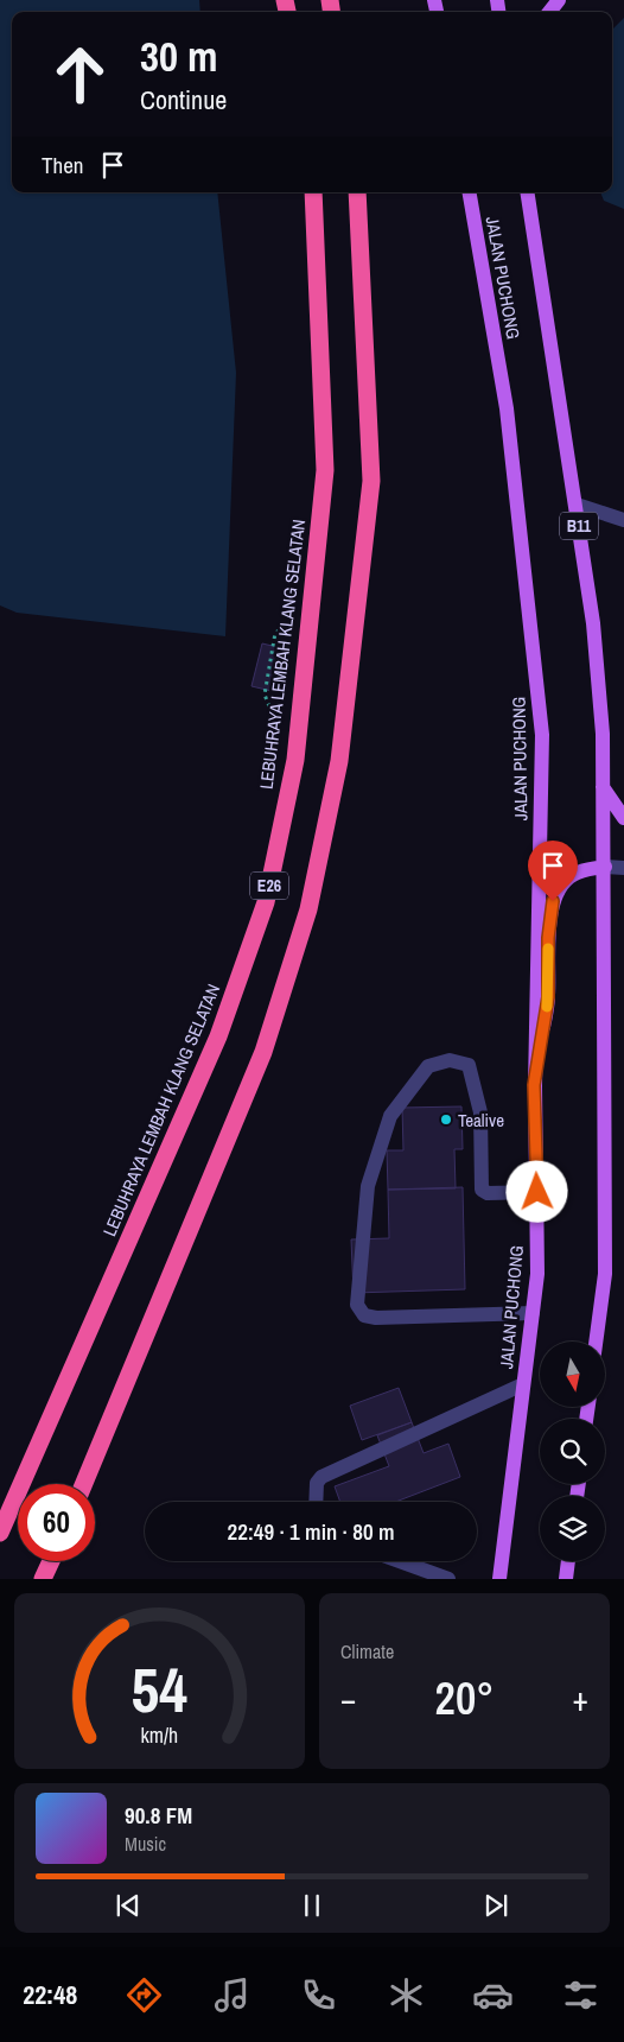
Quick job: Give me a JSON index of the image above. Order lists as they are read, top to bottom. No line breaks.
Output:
{"streets":{"highway":["LEBUHRAYA LEMBAH KLANG SELATAN","E26"],"main road":["JALAN PUCHONG","B11"]},"places":["Tealive"],"north":"bottom","page":{"turn":["30 m","Continue"],"then":"Then","limit":"60","trip":"22:49 · 1 min · 80 m","tile":"Climate","heat":["−","20°","+"],"song":["90.8 FM","Music"],"tabs":"22:48","gauge":["54","km/h"]}}
